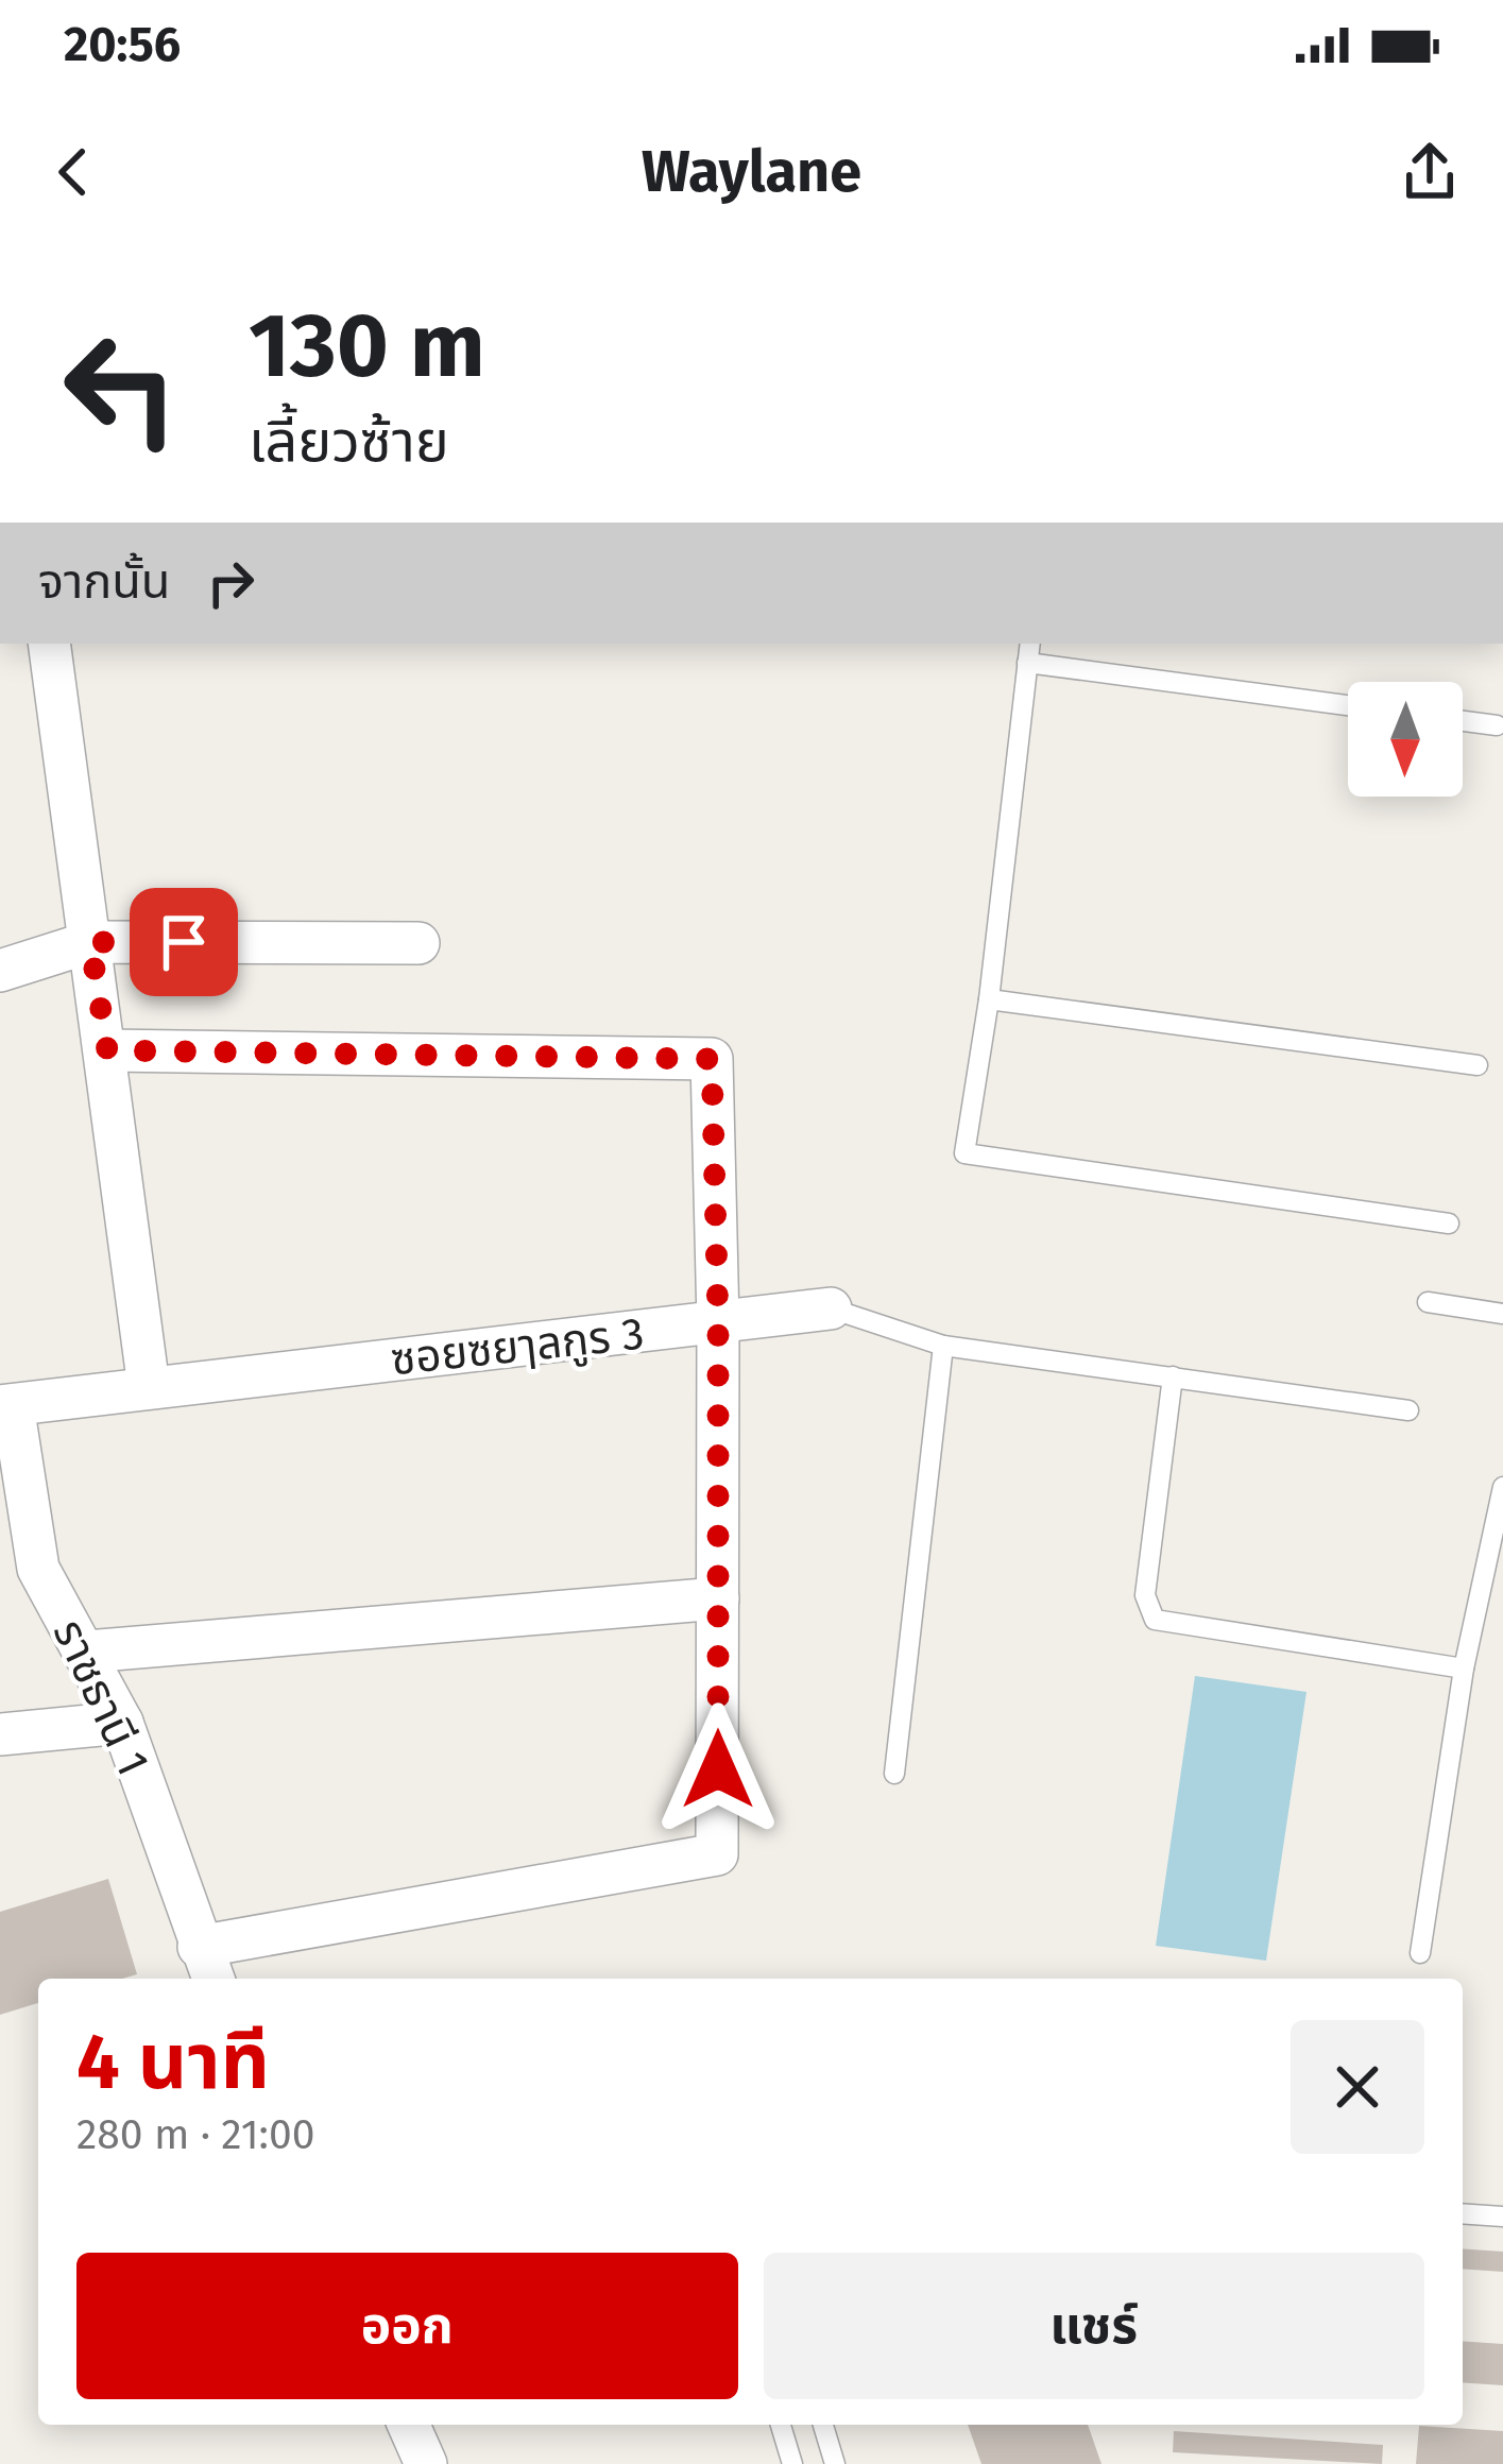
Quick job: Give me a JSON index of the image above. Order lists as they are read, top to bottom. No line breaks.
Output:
{"streets":{"street":["ซอยซยๅลกูร 3","ราชธานี 1"]},"crossings":[["ซอยซยๅลกูร 3","ราชธานี 1"]],"north":"bottom","page":{"status":"20:56","header":"Waylane","turn":["130 m","เลี้ยวซ้าย"],"then":"จากนั้น","heading":["4 นาที","280 m · 21:00"],"buttons":["ออก","แชร์"]}}
